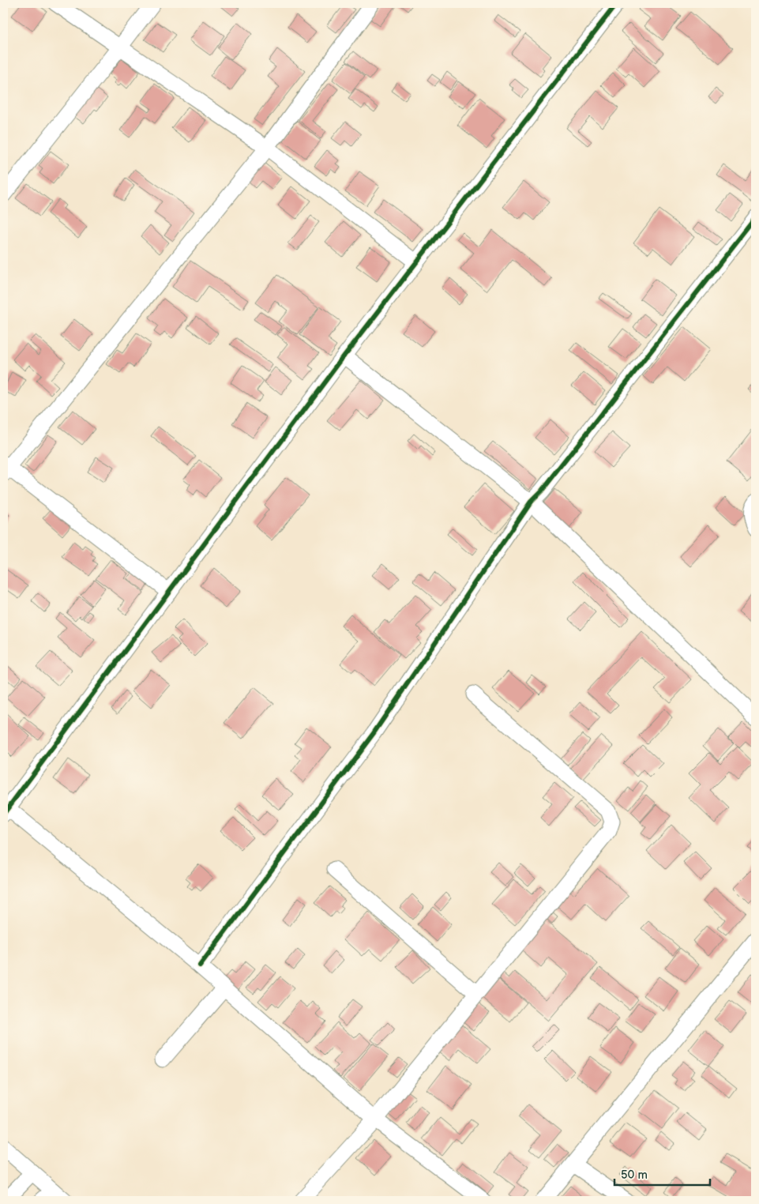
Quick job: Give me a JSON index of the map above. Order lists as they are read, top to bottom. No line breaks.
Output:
{"scale_bar":"50 m"}
